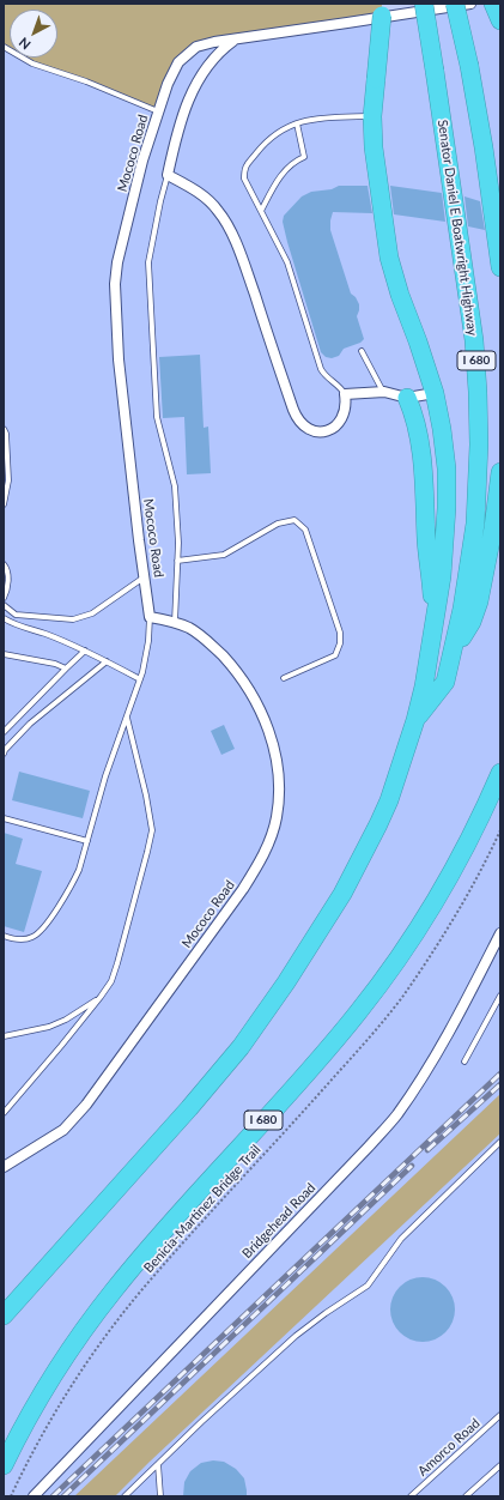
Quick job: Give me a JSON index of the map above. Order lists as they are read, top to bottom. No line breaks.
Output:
{"streets":{"highway":["Senator Daniel E Boatwright Highway","I 680"],"street":["Mococo Road","Bridgehead Road"],"lane":["Amorco Road"],"path":["Benicia-Martinez Bridge Trail"]},"north":"bottom left"}
